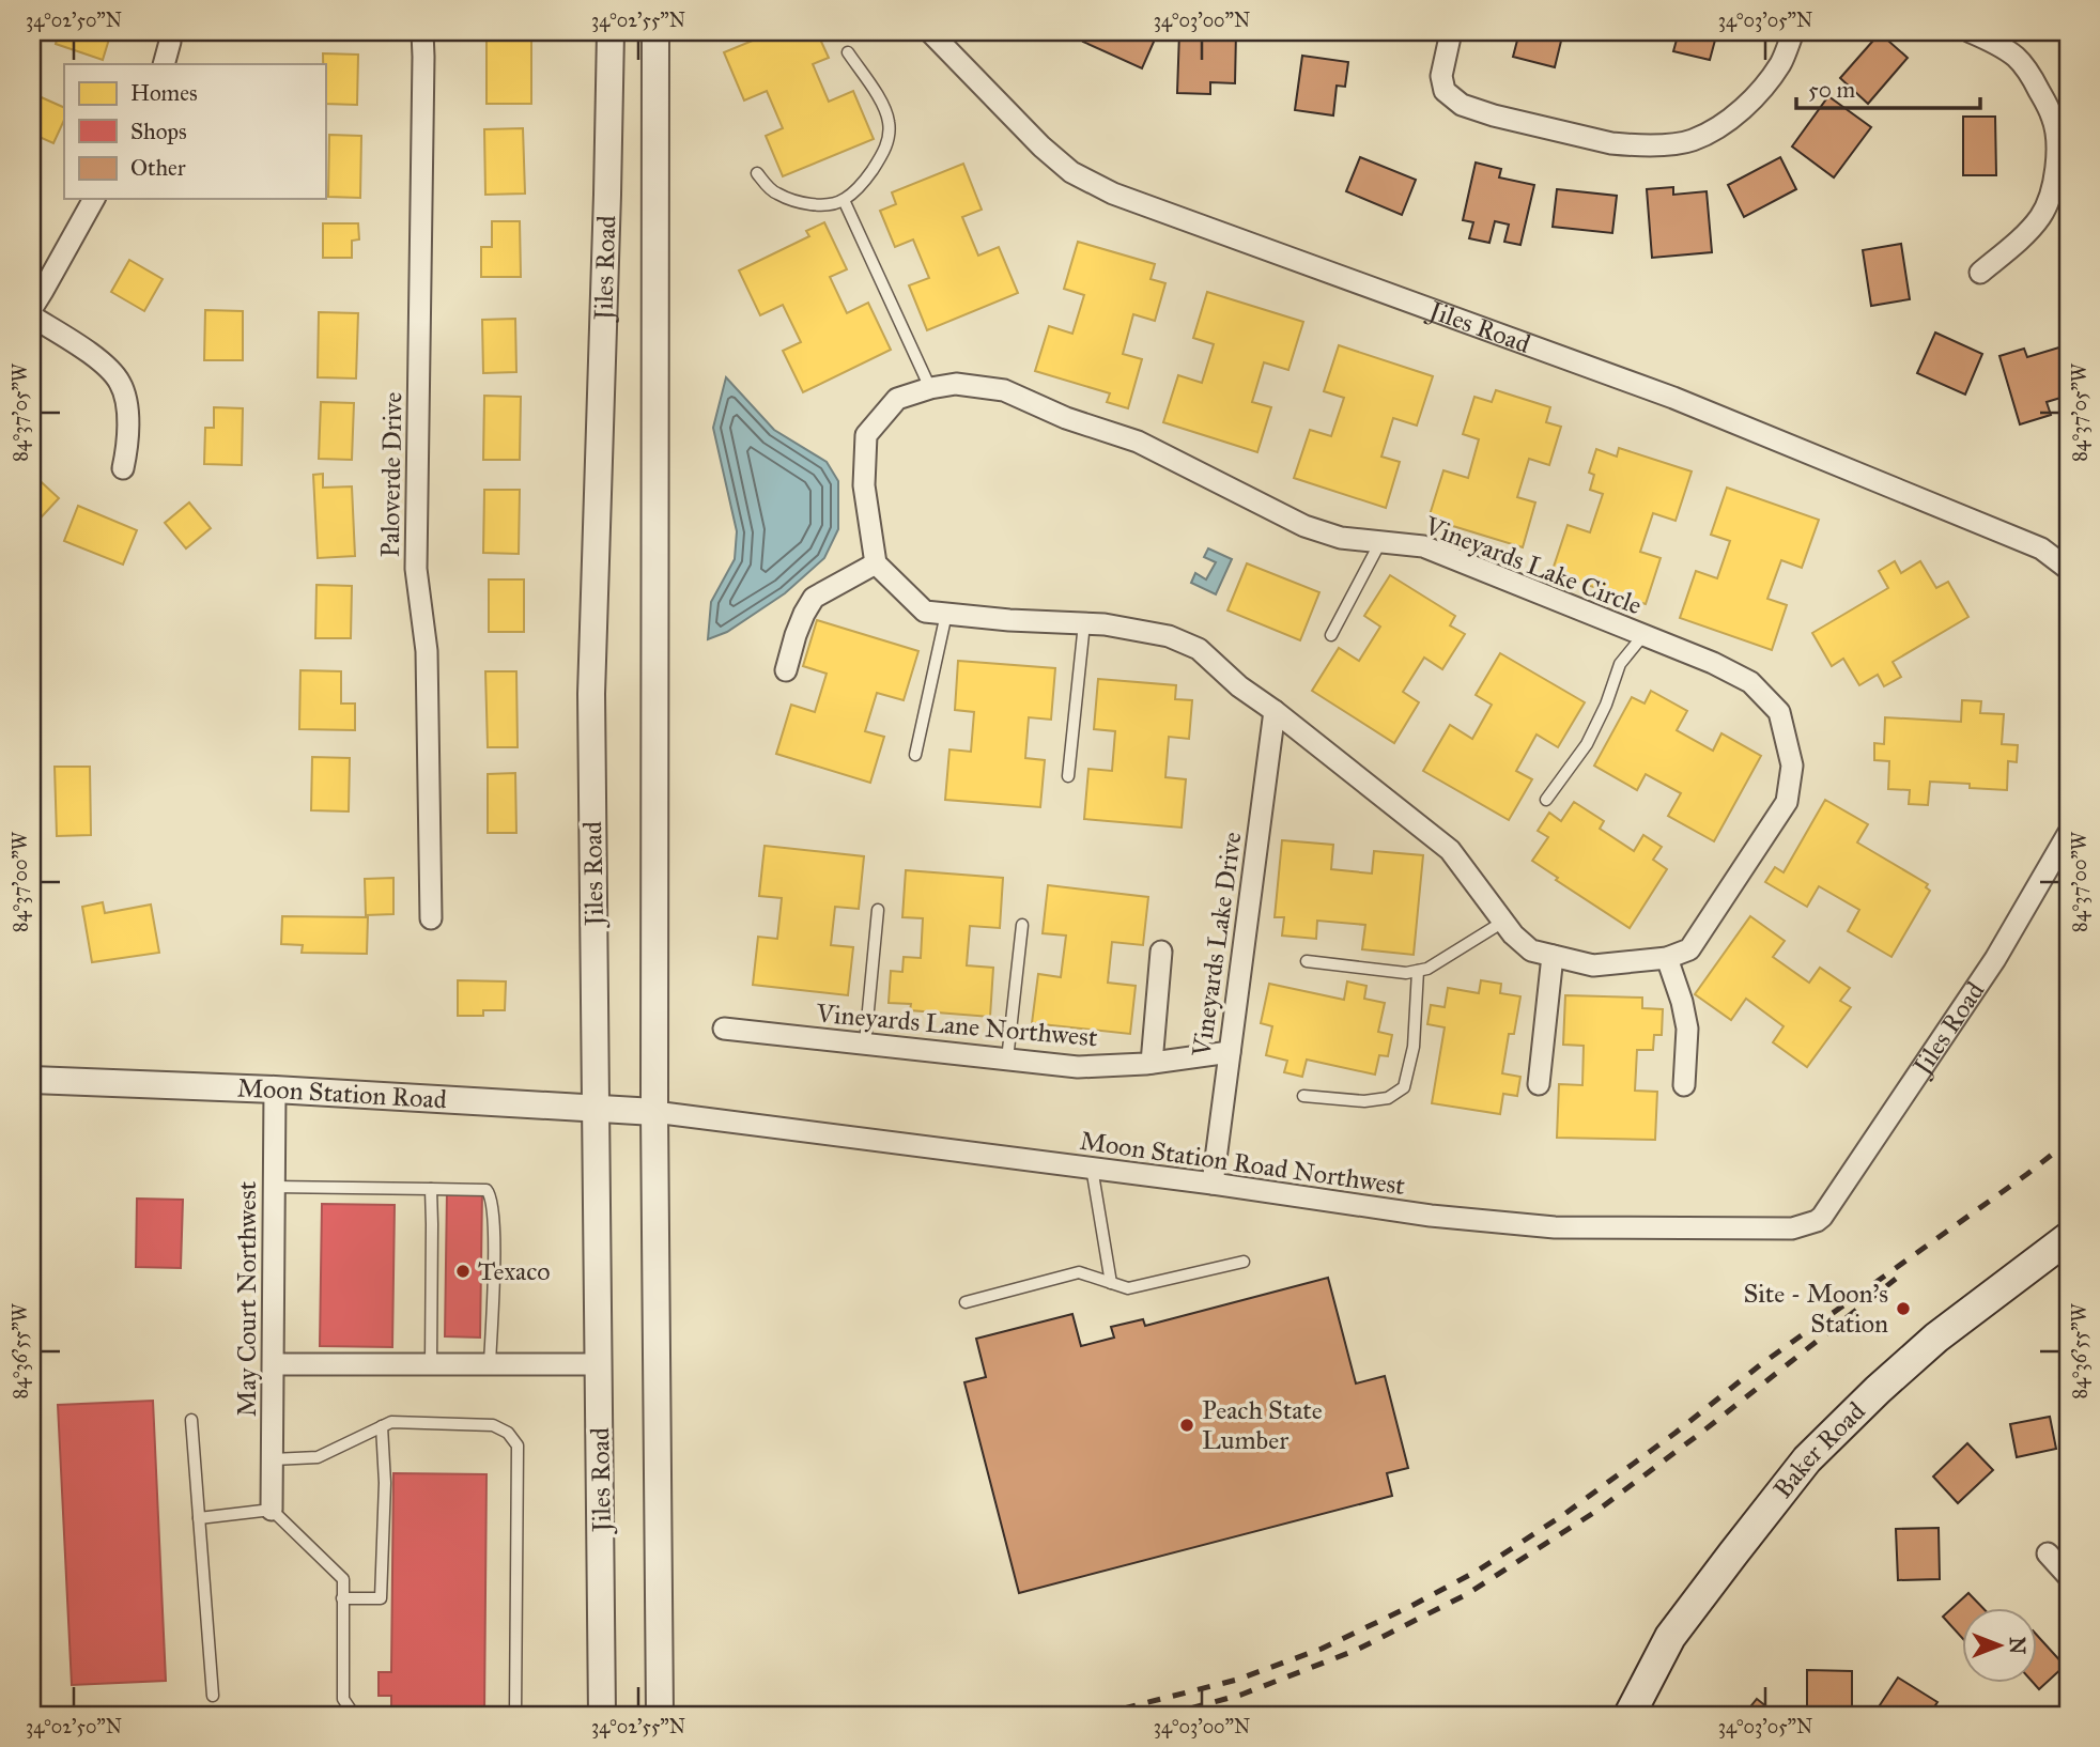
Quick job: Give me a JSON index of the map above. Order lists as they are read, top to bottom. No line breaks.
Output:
{"streets":{"main road":["Baker Road"],"street":["Jiles Road","Paloverde Drive","Vineyards Lake Circle","Vineyards Lake Drive","Vineyards Lane Northwest","Moon Station Road","Moon Station Road Northwest","May Court Northwest"]},"crossings":[["Jiles Road","Moon Station Road"],["Jiles Road","Moon Station Road Northwest"],["Vineyards Lake Circle","Vineyards Lake Drive"],["Vineyards Lake Drive","Vineyards Lane Northwest"],["Vineyards Lake Drive","Moon Station Road Northwest"],["Moon Station Road","Moon Station Road Northwest"],["Moon Station Road","May Court Northwest"]],"places":["Texaco","Site - Moon's Station","Peach State Lumber"],"legend":["Homes","Shops","Other"],"scale_bar":"50 m","north":"right","coordinates":["34°02'50\"N","34°02'55\"N","34°03'00\"N","34°03'05\"N","84°37'05\"W","84°37'00\"W","84°36'55\"W"]}
